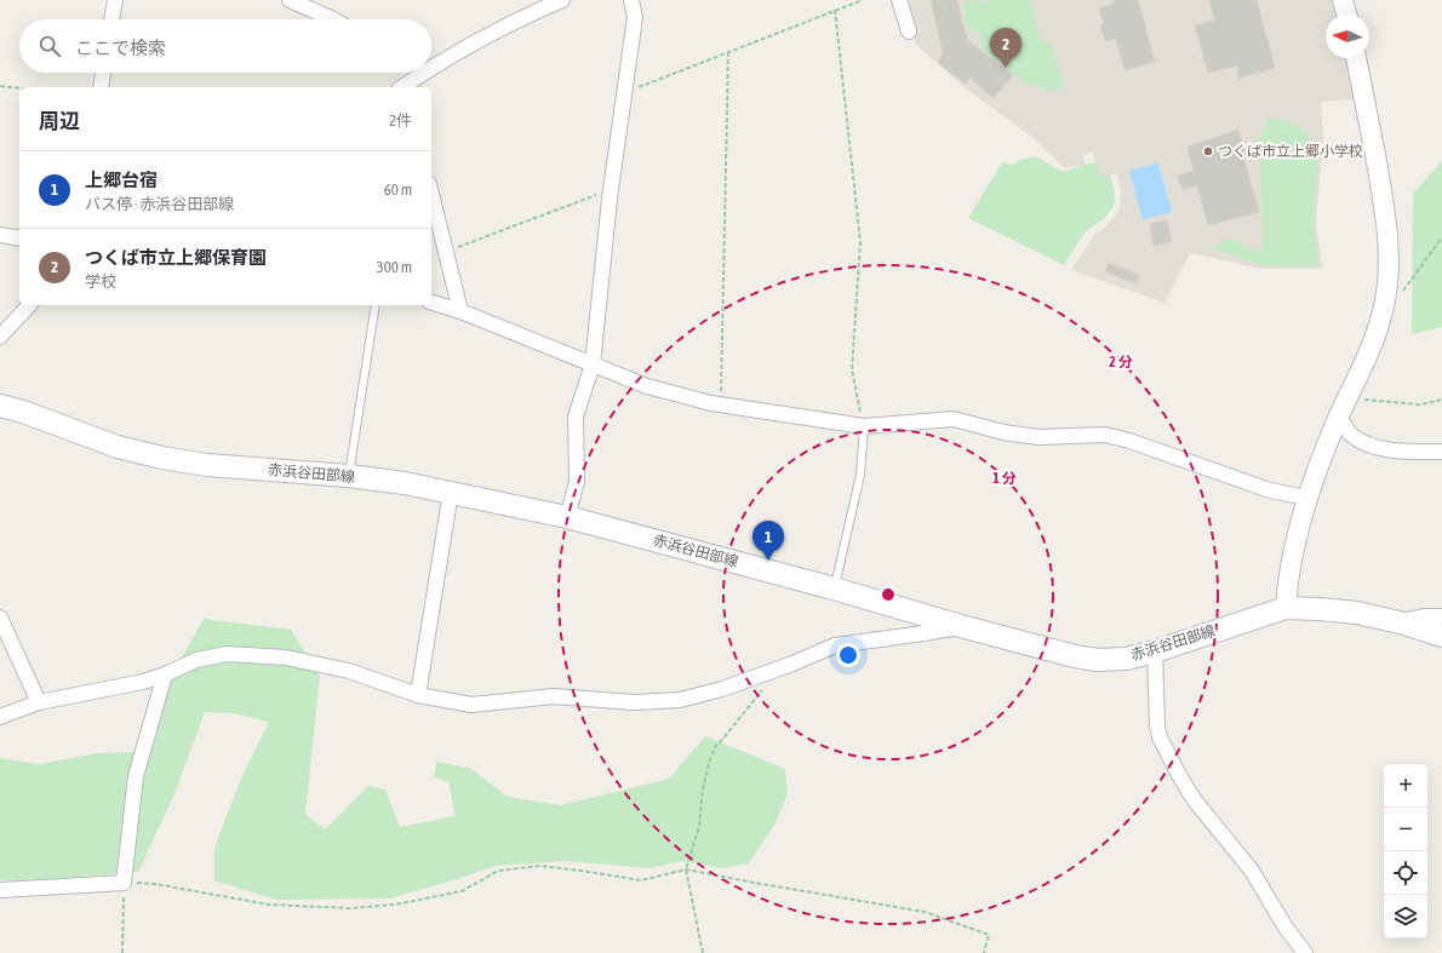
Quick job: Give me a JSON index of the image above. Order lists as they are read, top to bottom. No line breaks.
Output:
{"streets":{"main road":["赤浜谷田部線"]},"places":["つくば市立上郷小学校"],"north":"left","page":{"search":"ここで検索","pins":["2","1"],"heading":["周辺","2件"],"list":[{"mark":"1","name":"上郷台宿","note":"バス停 · 赤浜谷田部線","value":"60 m"},{"mark":"2","name":"つくば市立上郷保育園","note":"学校","value":"300 m"}],"map_buttons":["+","−"]},"rings":["2 分","1 分"]}
